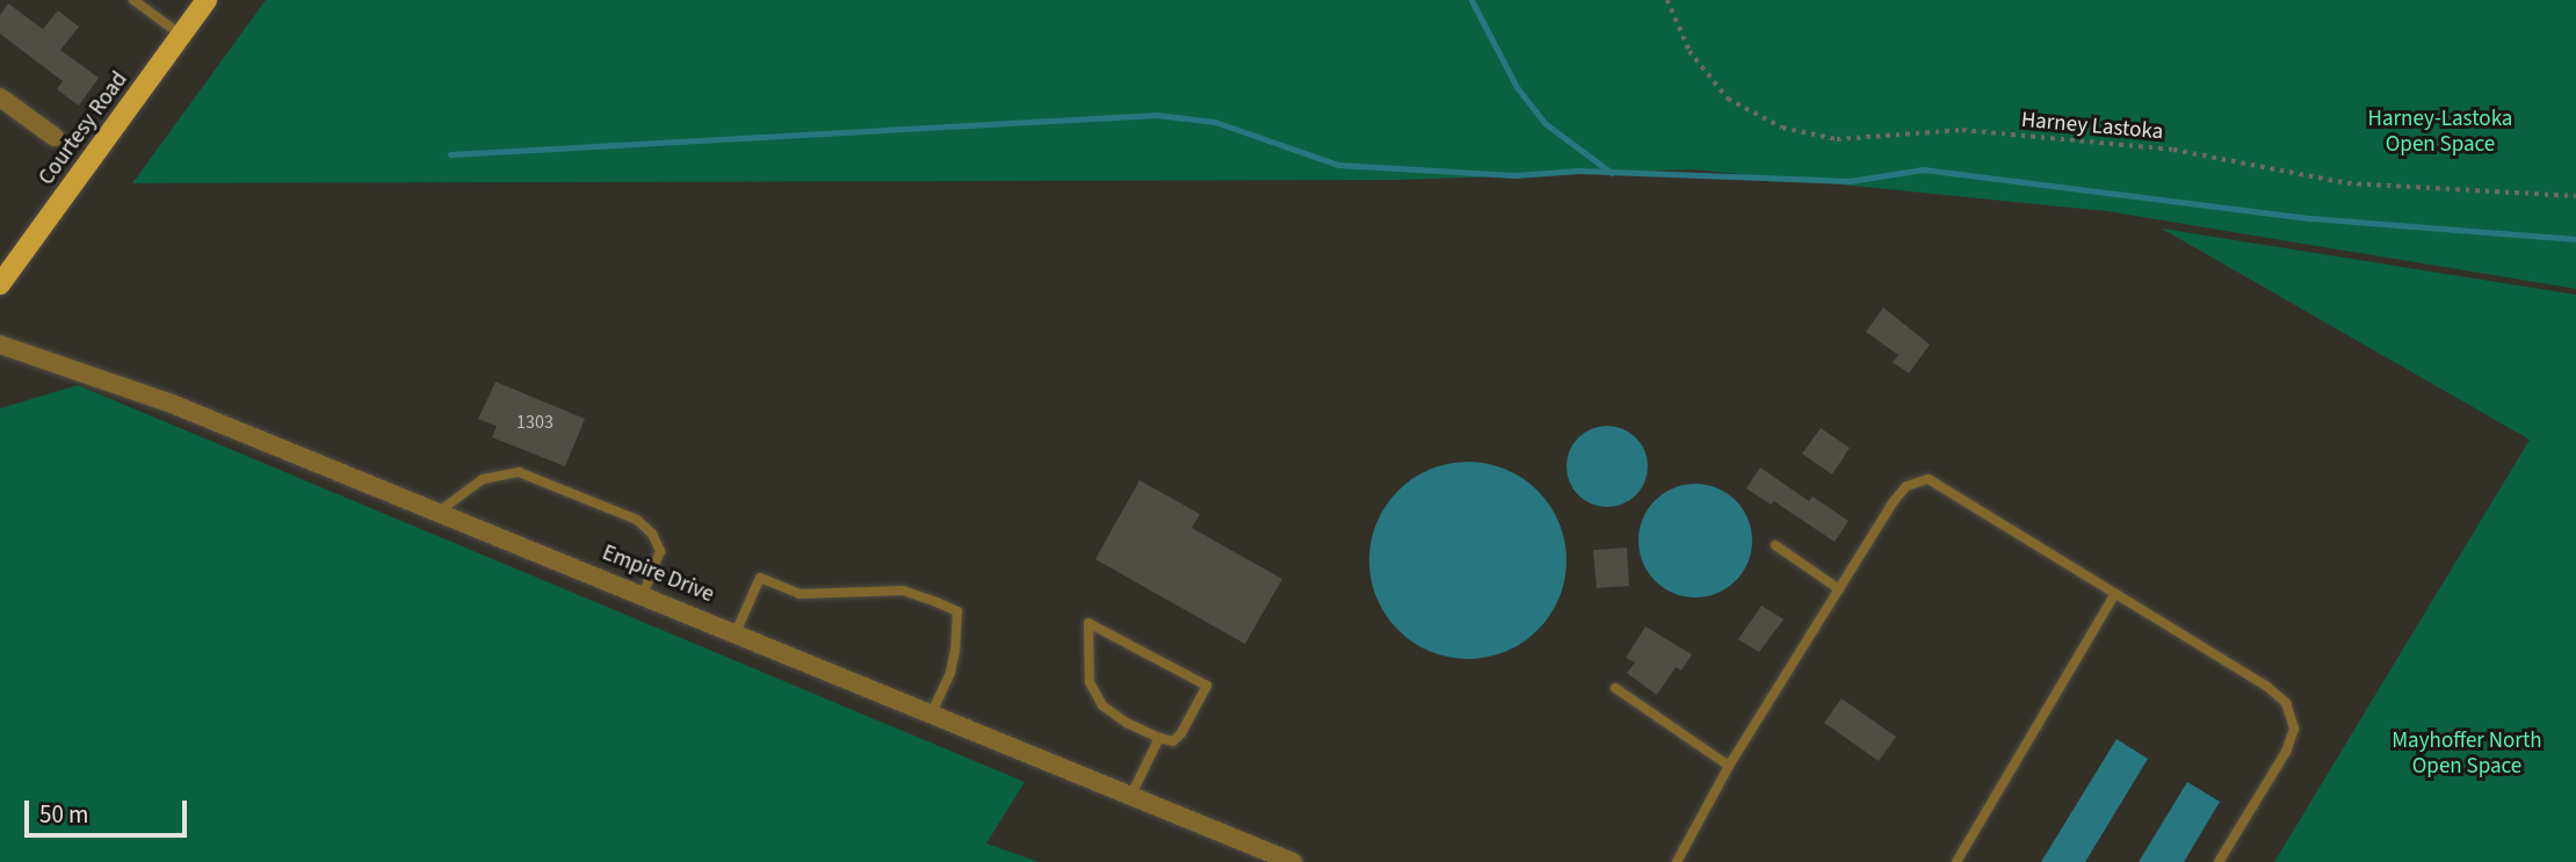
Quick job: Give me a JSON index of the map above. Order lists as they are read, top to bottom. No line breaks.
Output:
{"streets":{"main road":["Courtesy Road"],"street":["Empire Drive"],"path":["Harney Lastoka"]},"parks":["Harney-Lastoka Open Space","Mayhoffer North Open Space"],"house_numbers":["1303"],"scale_bar":"50 m"}
